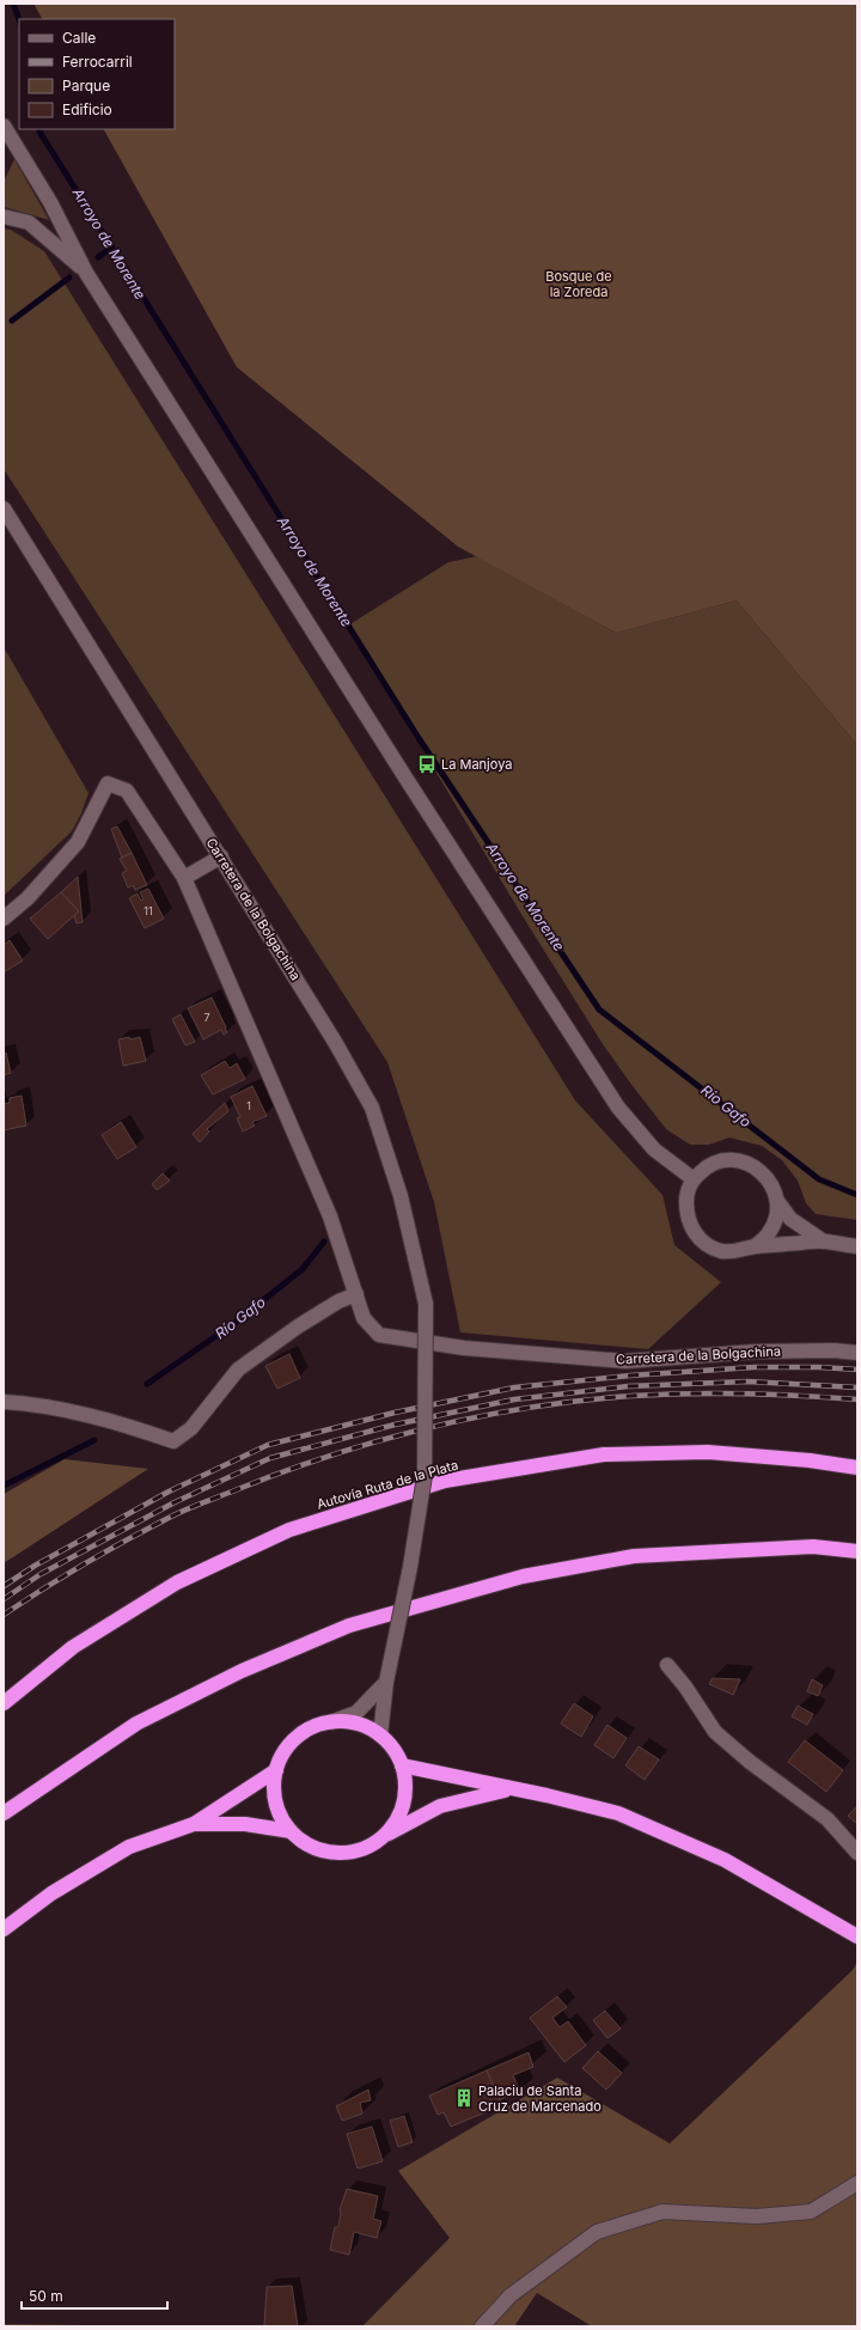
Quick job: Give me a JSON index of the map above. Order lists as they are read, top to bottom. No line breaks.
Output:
{"streets":{"highway":["Autovía Ruta de la Plata"],"street":["Carretera de la Bolgachina"]},"water":["Arroyo de Morente","Río Gafo"],"parks":["Bosque de la Zoreda"],"places":{"bus stop":["La Manjoya"],"building":["Palaciu de Santa Cruz de Marcenado"]},"house_numbers":["11","7","1"],"legend":["Calle","Ferrocarril","Parque","Edificio"],"scale_bar":"50 m"}
